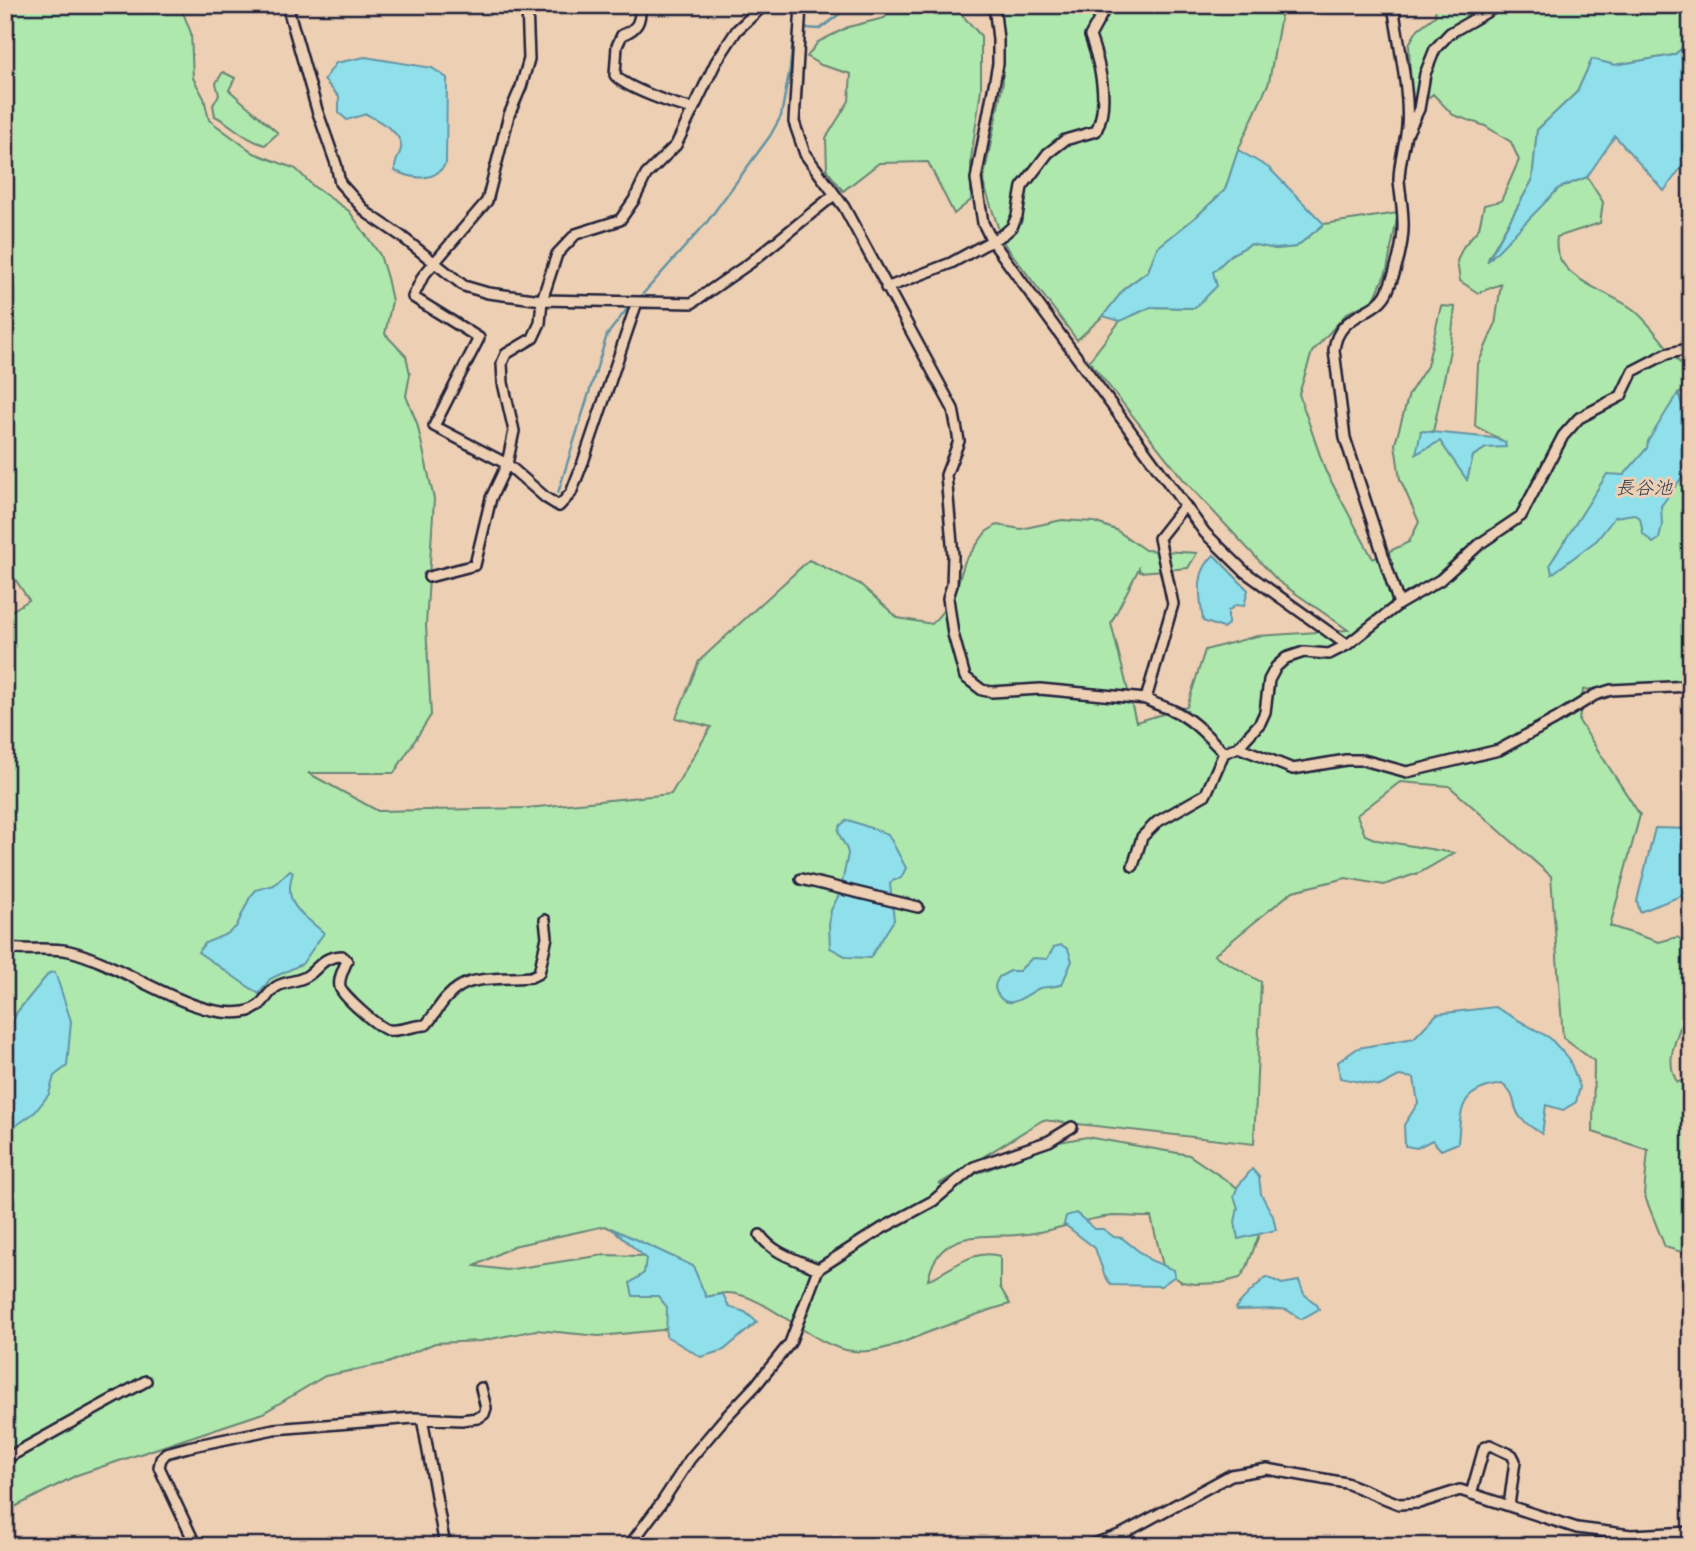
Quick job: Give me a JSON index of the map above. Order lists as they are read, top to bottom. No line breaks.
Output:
{"water":["長谷池"]}
